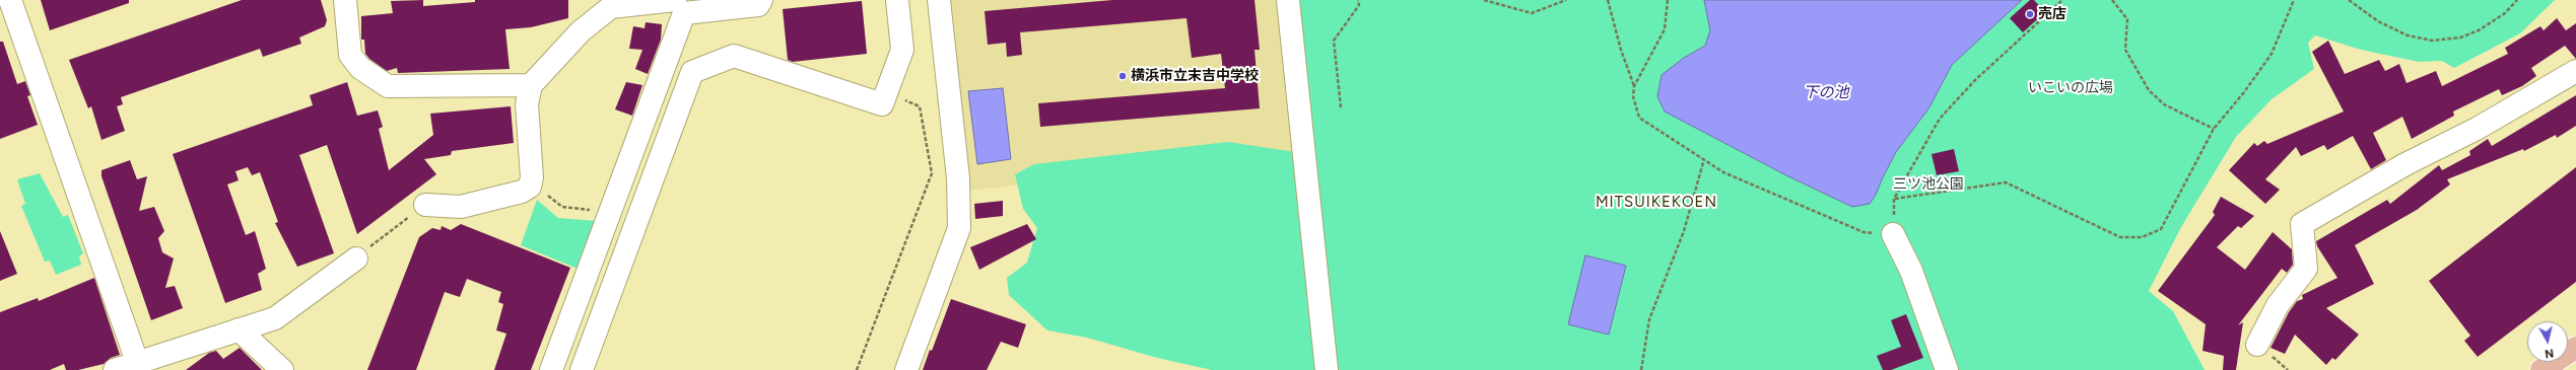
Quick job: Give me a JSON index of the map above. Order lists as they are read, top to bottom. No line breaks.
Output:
{"districts":["MITSUIKEKOEN"],"water":["下の池"],"parks":["いこいの広場","三ツ池公園"],"places":["売店","横浜市立末吉中学校"],"north":"bottom"}
